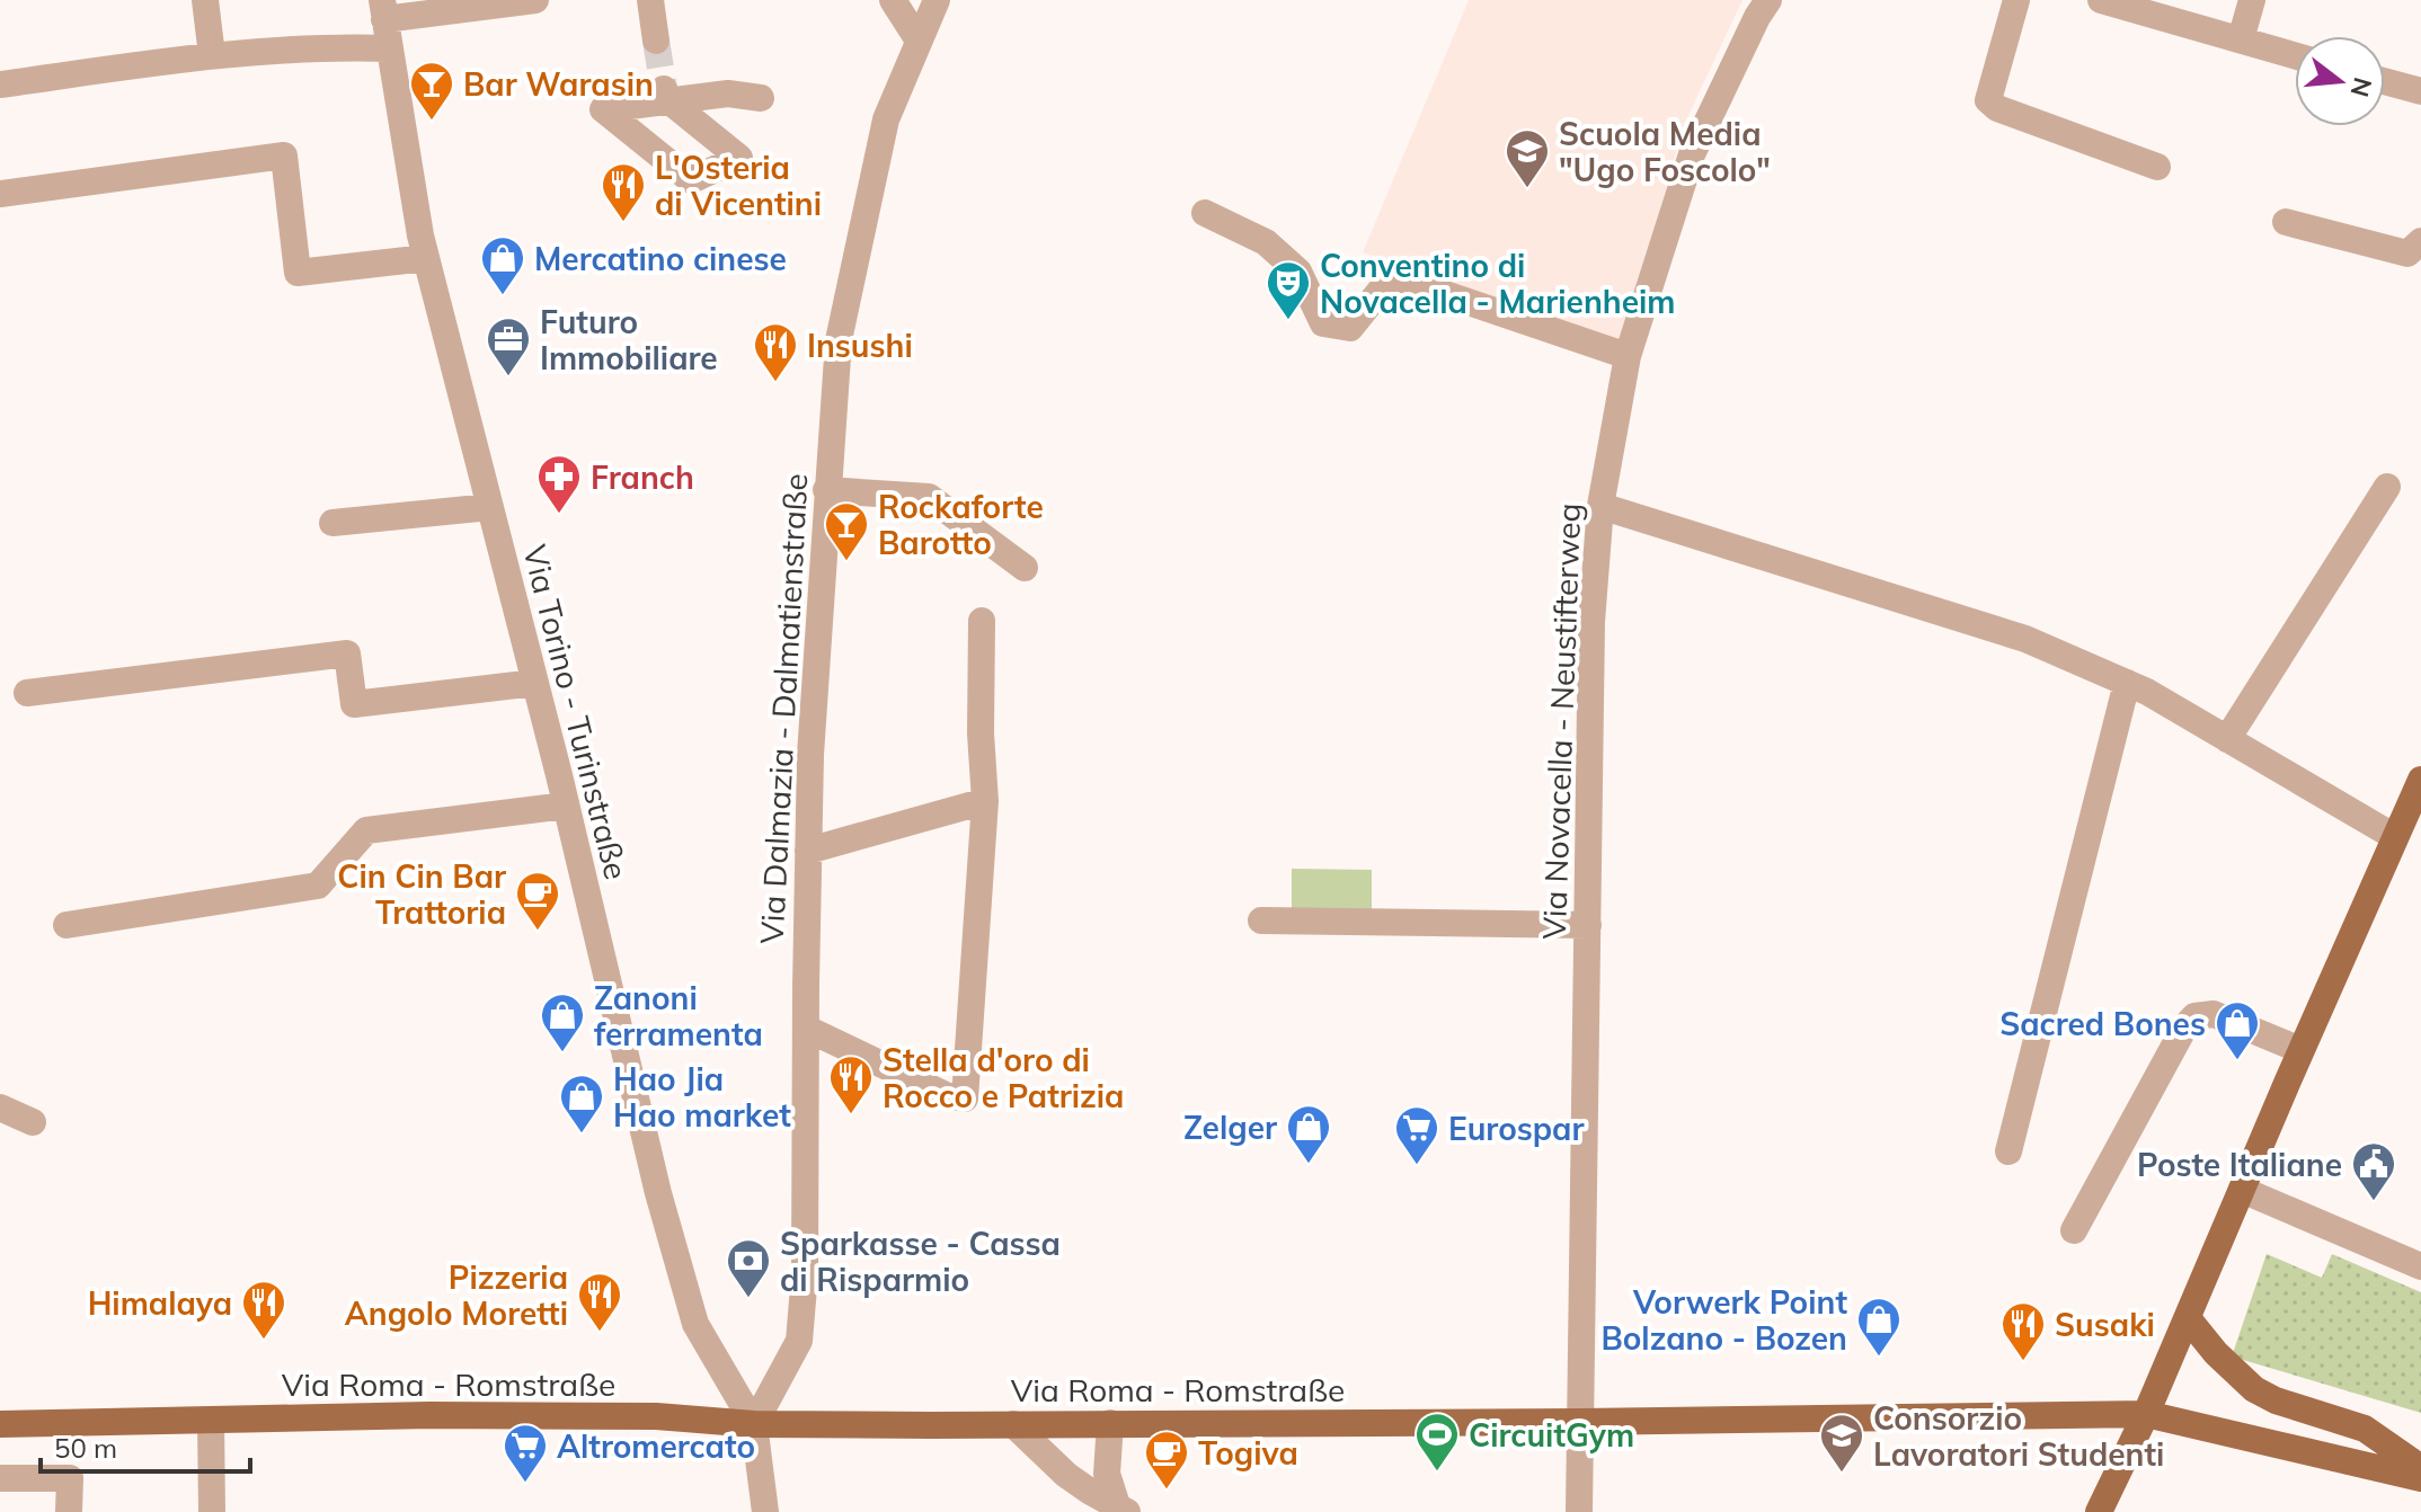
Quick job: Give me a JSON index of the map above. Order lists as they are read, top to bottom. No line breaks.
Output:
{"streets":{"main road":["Via Roma - Romstraße"],"street":["Via Dalmazia - Dalmatienstraße","Via Torino - Turinstraße","Via Novacella - Neustifterweg"]},"crossings":[["Via Dalmazia - Dalmatienstraße","Via Torino - Turinstraße"],["Via Dalmazia - Dalmatienstraße","Via Roma - Romstraße"],["Via Torino - Turinstraße","Via Roma - Romstraße"],["Via Novacella - Neustifterweg","Via Roma - Romstraße"]],"places":{"bar":["Bar Warasin","Rockaforte Barotto"],"school or university":["Scuola Media \"Ugo Foscolo\"","Consorzio Lavoratori Studenti"],"restaurant":["L'Osteria di Vicentini","Insushi","Stella d'oro di Rocco e Patrizia","Pizzeria Angolo Moretti","Himalaya","Susaki"],"shop":["Mercatino cinese","Zanoni ferramenta","Sacred Bones","Hao Jia Hao market","Zelger","Vorwerk Point Bolzano - Bozen"],"theatre":["Conventino di Novacella - Marienheim"],"office":["Futuro Immobiliare"],"pharmacy":["Franch"],"cafe":["Cin Cin Bar Trattoria","Togiva"],"supermarket":["Eurospar","Altromercato"],"public building":["Poste Italiane"],"bank":["Sparkasse - Cassa di Risparmio"],"sports":["CircuitGym"]},"scale_bar":"50 m","north":"right"}
